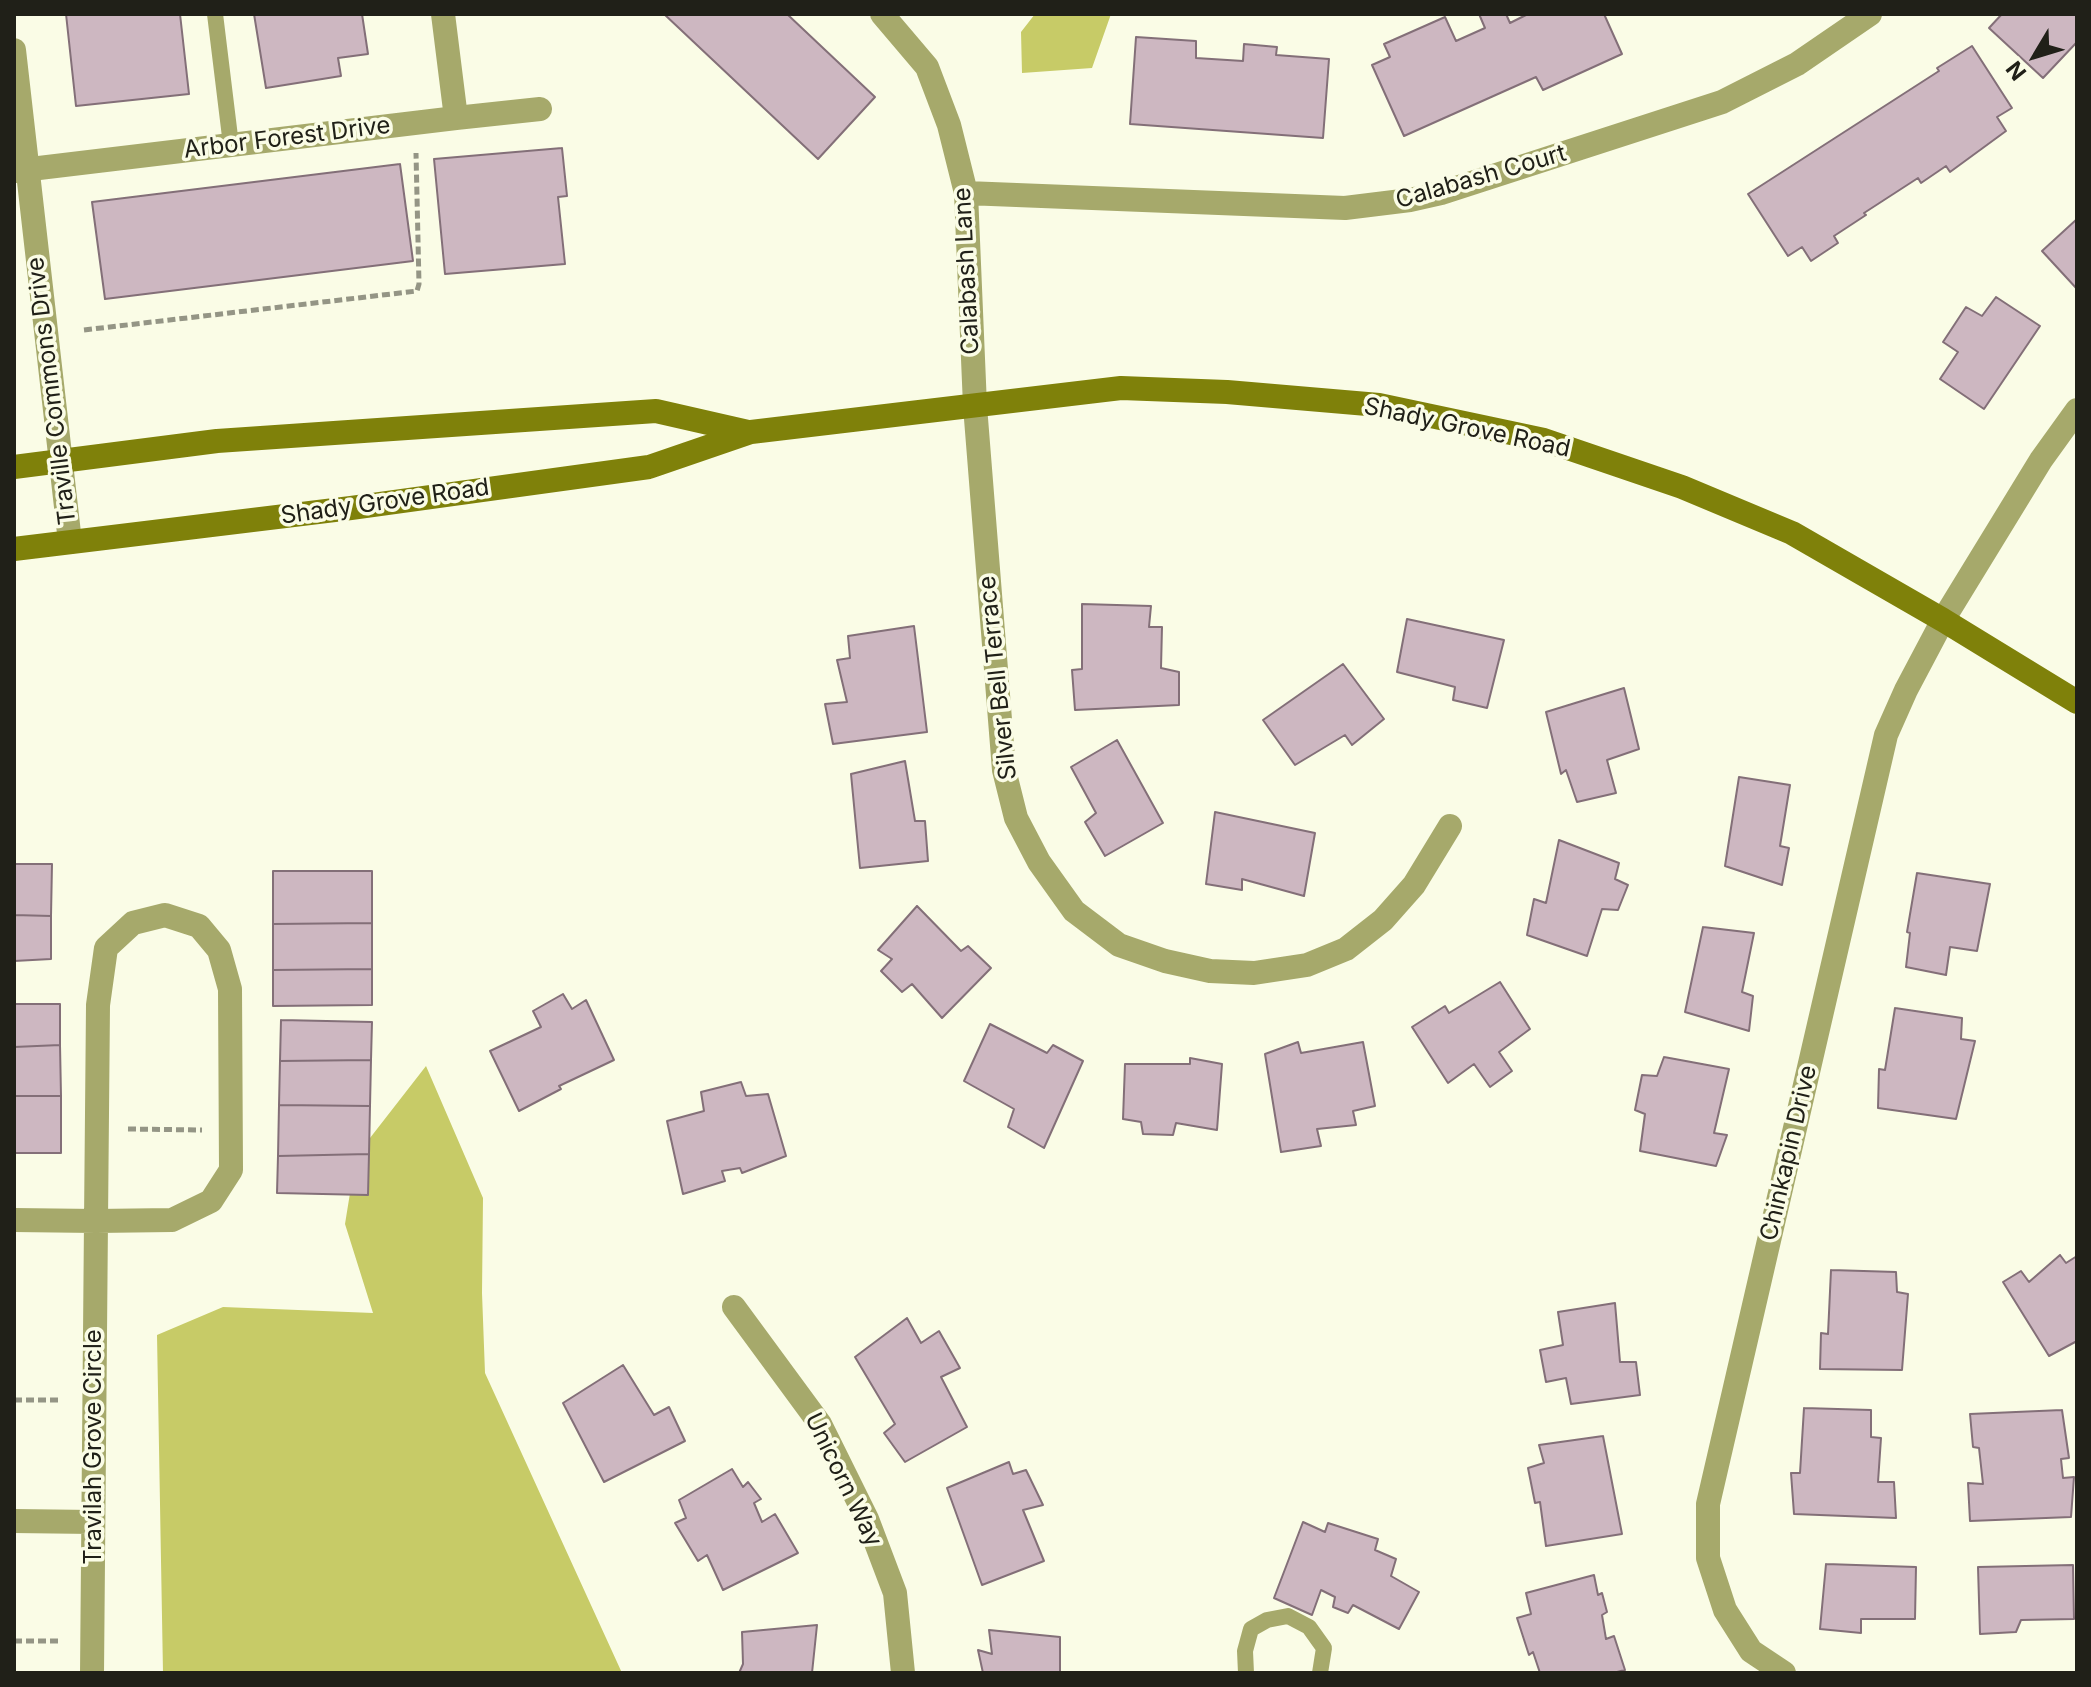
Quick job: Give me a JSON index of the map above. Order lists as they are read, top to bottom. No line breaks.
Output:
{"streets":{"main road":["Shady Grove Road"],"street":["Arbor Forest Drive","Calabash Court","Calabash Lane","Traville Commons Drive","Silver Bell Terrace","Chinkapin Drive","Travilah Grove Circle","Unicorn Way"]},"crossings":[["Arbor Forest Drive","Traville Commons Drive"],["Calabash Court","Calabash Lane"],["Calabash Lane","Shady Grove Road"],["Calabash Lane","Silver Bell Terrace"],["Traville Commons Drive","Shady Grove Road"],["Shady Grove Road","Silver Bell Terrace"],["Shady Grove Road","Chinkapin Drive"]],"north":"bottom left"}
